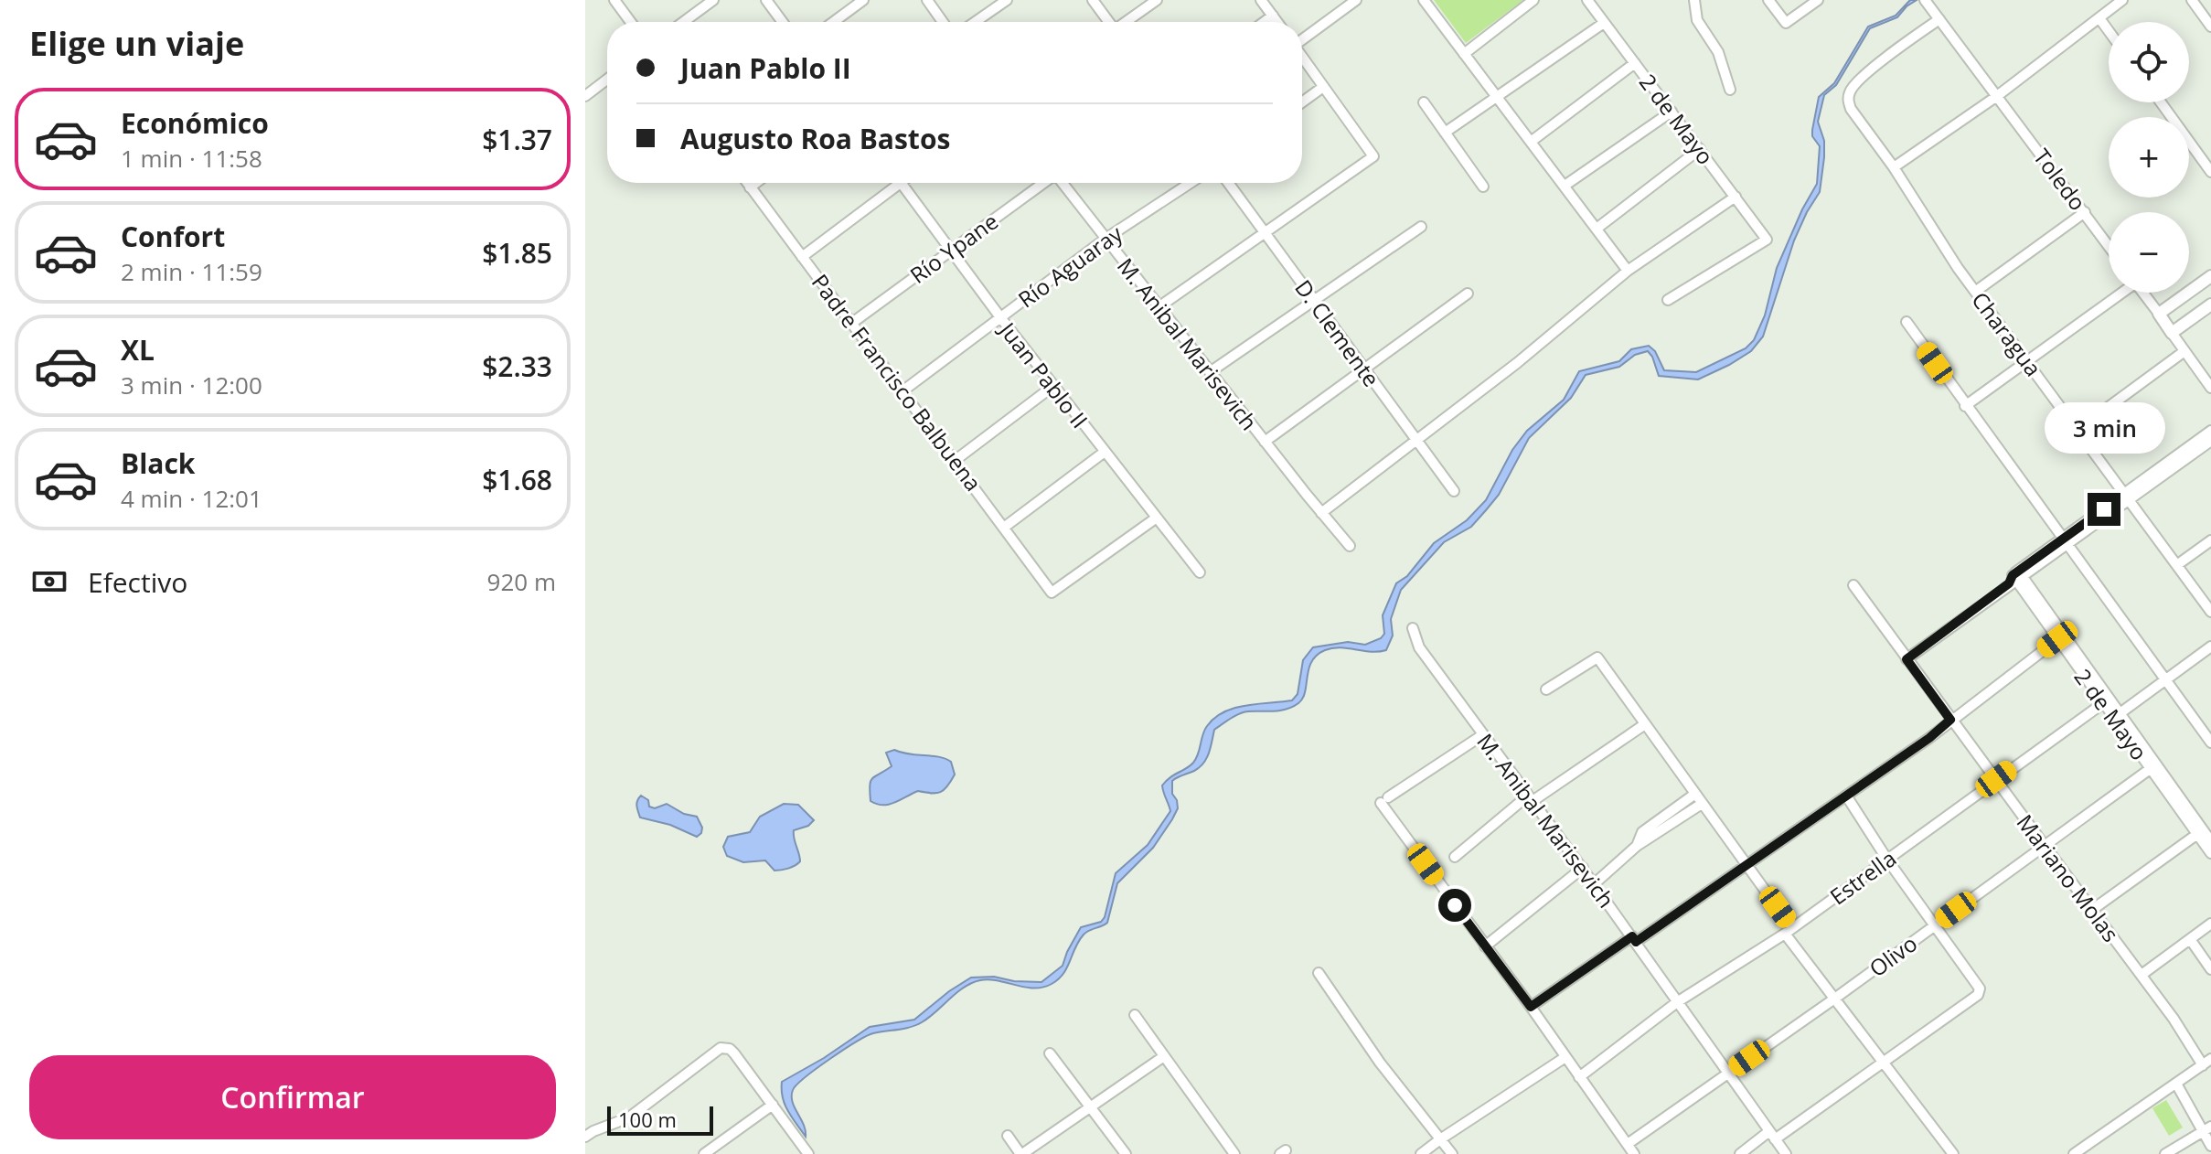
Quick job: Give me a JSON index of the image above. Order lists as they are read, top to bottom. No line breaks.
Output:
{"streets":{"street":["2 de Mayo","Toledo","Río Ypane","Río Aguaray","D. Clemente","Charagua","M. Anibal Marisevich","Juan Pablo II","Padre Francisco Balbuena","Estrella","Mariano Molas","Olivo"]},"crossings":[["2 de Mayo","Estrella"],["2 de Mayo","Olivo"],["Toledo","Charagua"],["Río Ypane","Juan Pablo II"],["Río Ypane","Padre Francisco Balbuena"],["Río Aguaray","M. Anibal Marisevich"],["Río Aguaray","Juan Pablo II"],["Río Aguaray","Padre Francisco Balbuena"],["M. Anibal Marisevich","Estrella"],["M. Anibal Marisevich","Olivo"],["Juan Pablo II","Padre Francisco Balbuena"],["Estrella","Mariano Molas"],["Mariano Molas","Olivo"]],"scale_bar":"100 m","page":{"heading":"Elige un viaje","map_buttons":["+","−"],"banner":["Juan Pablo II","Augusto Roa Bastos"],"list":[{"name":"Económico","note":"1 min · 11:58","value":"$1.37"},{"name":"Confort","note":"2 min · 11:59","value":"$1.85"},{"name":"XL","note":"3 min · 12:00","value":"$2.33"},{"name":"Black","note":"4 min · 12:01","value":"$1.68"}],"bubble":"3 min","pay":["Efectivo","920 m"],"buttons":"Confirmar","scale":"100 m"}}
